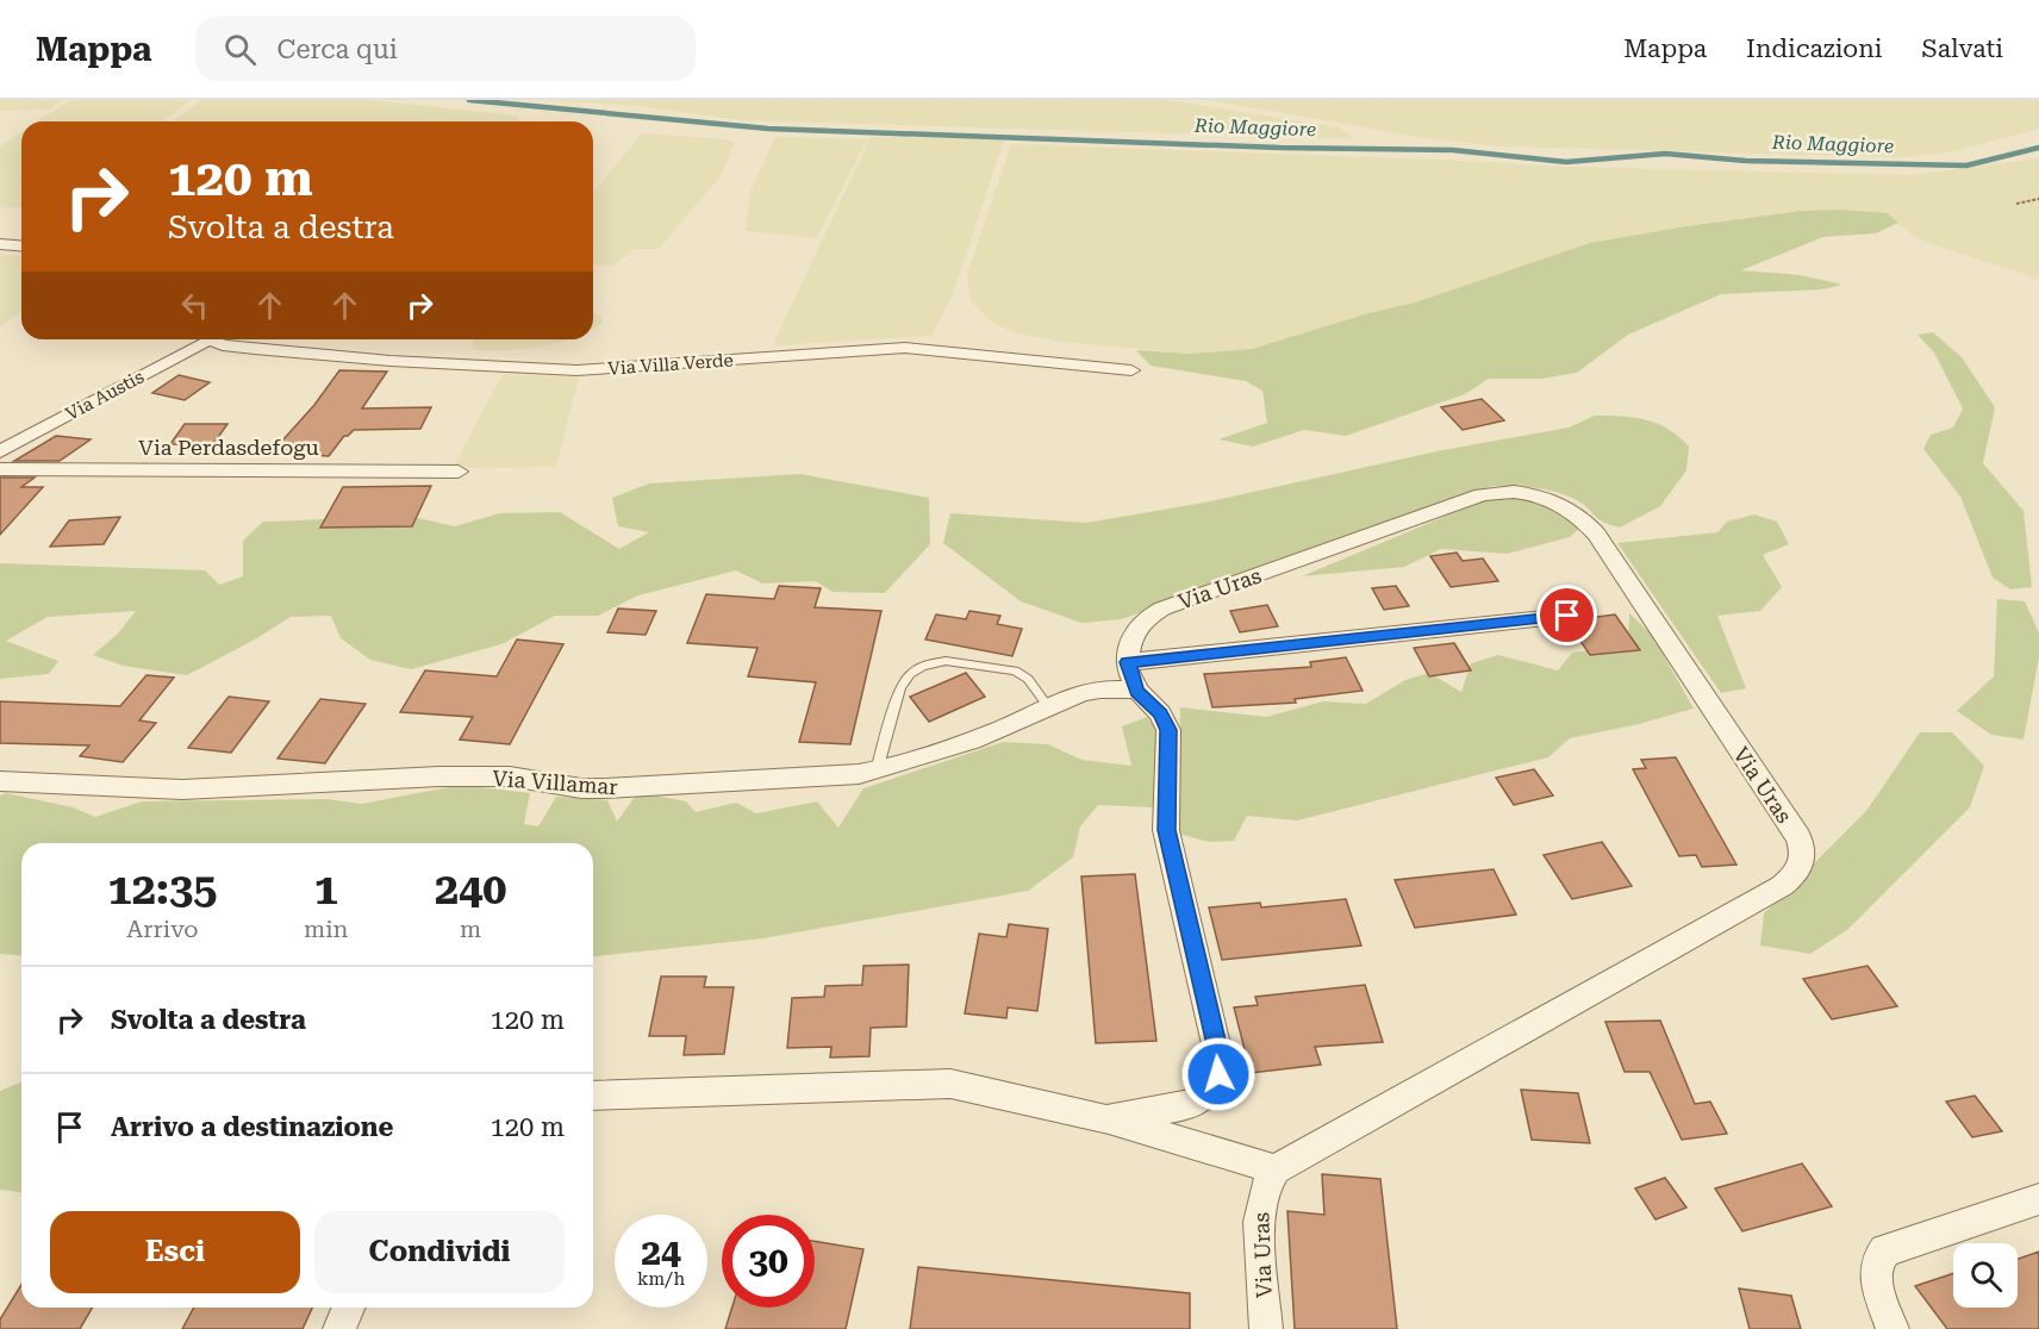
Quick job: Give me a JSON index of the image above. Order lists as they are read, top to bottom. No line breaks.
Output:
{"streets":{"street":["Via Villa Verde","Via Austis","Via Perdasdefogu","Via Uras","Via Villamar"]},"water":["Rio Maggiore"],"page":{"header":"Mappa","search":"Cerca qui","nav":["Mappa","Indicazioni","Salvati"],"turn":["120 m","Svolta a destra"],"eta":["12:35","Arrivo","1","min","240","m"],"list":[{"name":"Svolta a destra","value":"120 m"},{"name":"Arrivo a destinazione","value":"120 m"}],"buttons":["Esci","Condividi"],"speed":"24 km/h","limit":"30"}}
